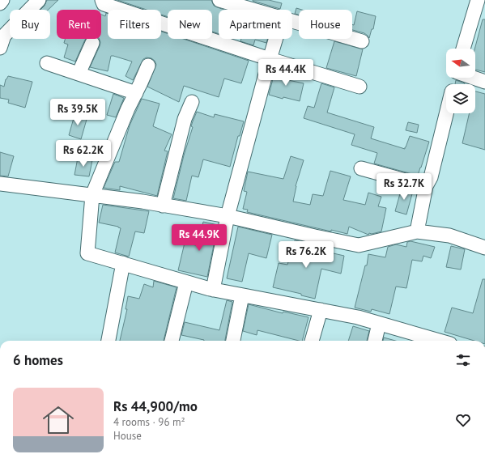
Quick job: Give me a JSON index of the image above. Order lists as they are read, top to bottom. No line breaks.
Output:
{"north":"left","page":{"chip":["Buy","Rent","Filters","New","Apartment","House"],"price":["Rs 44.4K","Rs 39.5K","Rs 62.2K","Rs 32.7K","Rs 44.9K","Rs 76.2K"],"heading":"6 homes","list":[{"name":"Rs 44,900/mo","note":"4 rooms · 96 m² · House"}]}}
